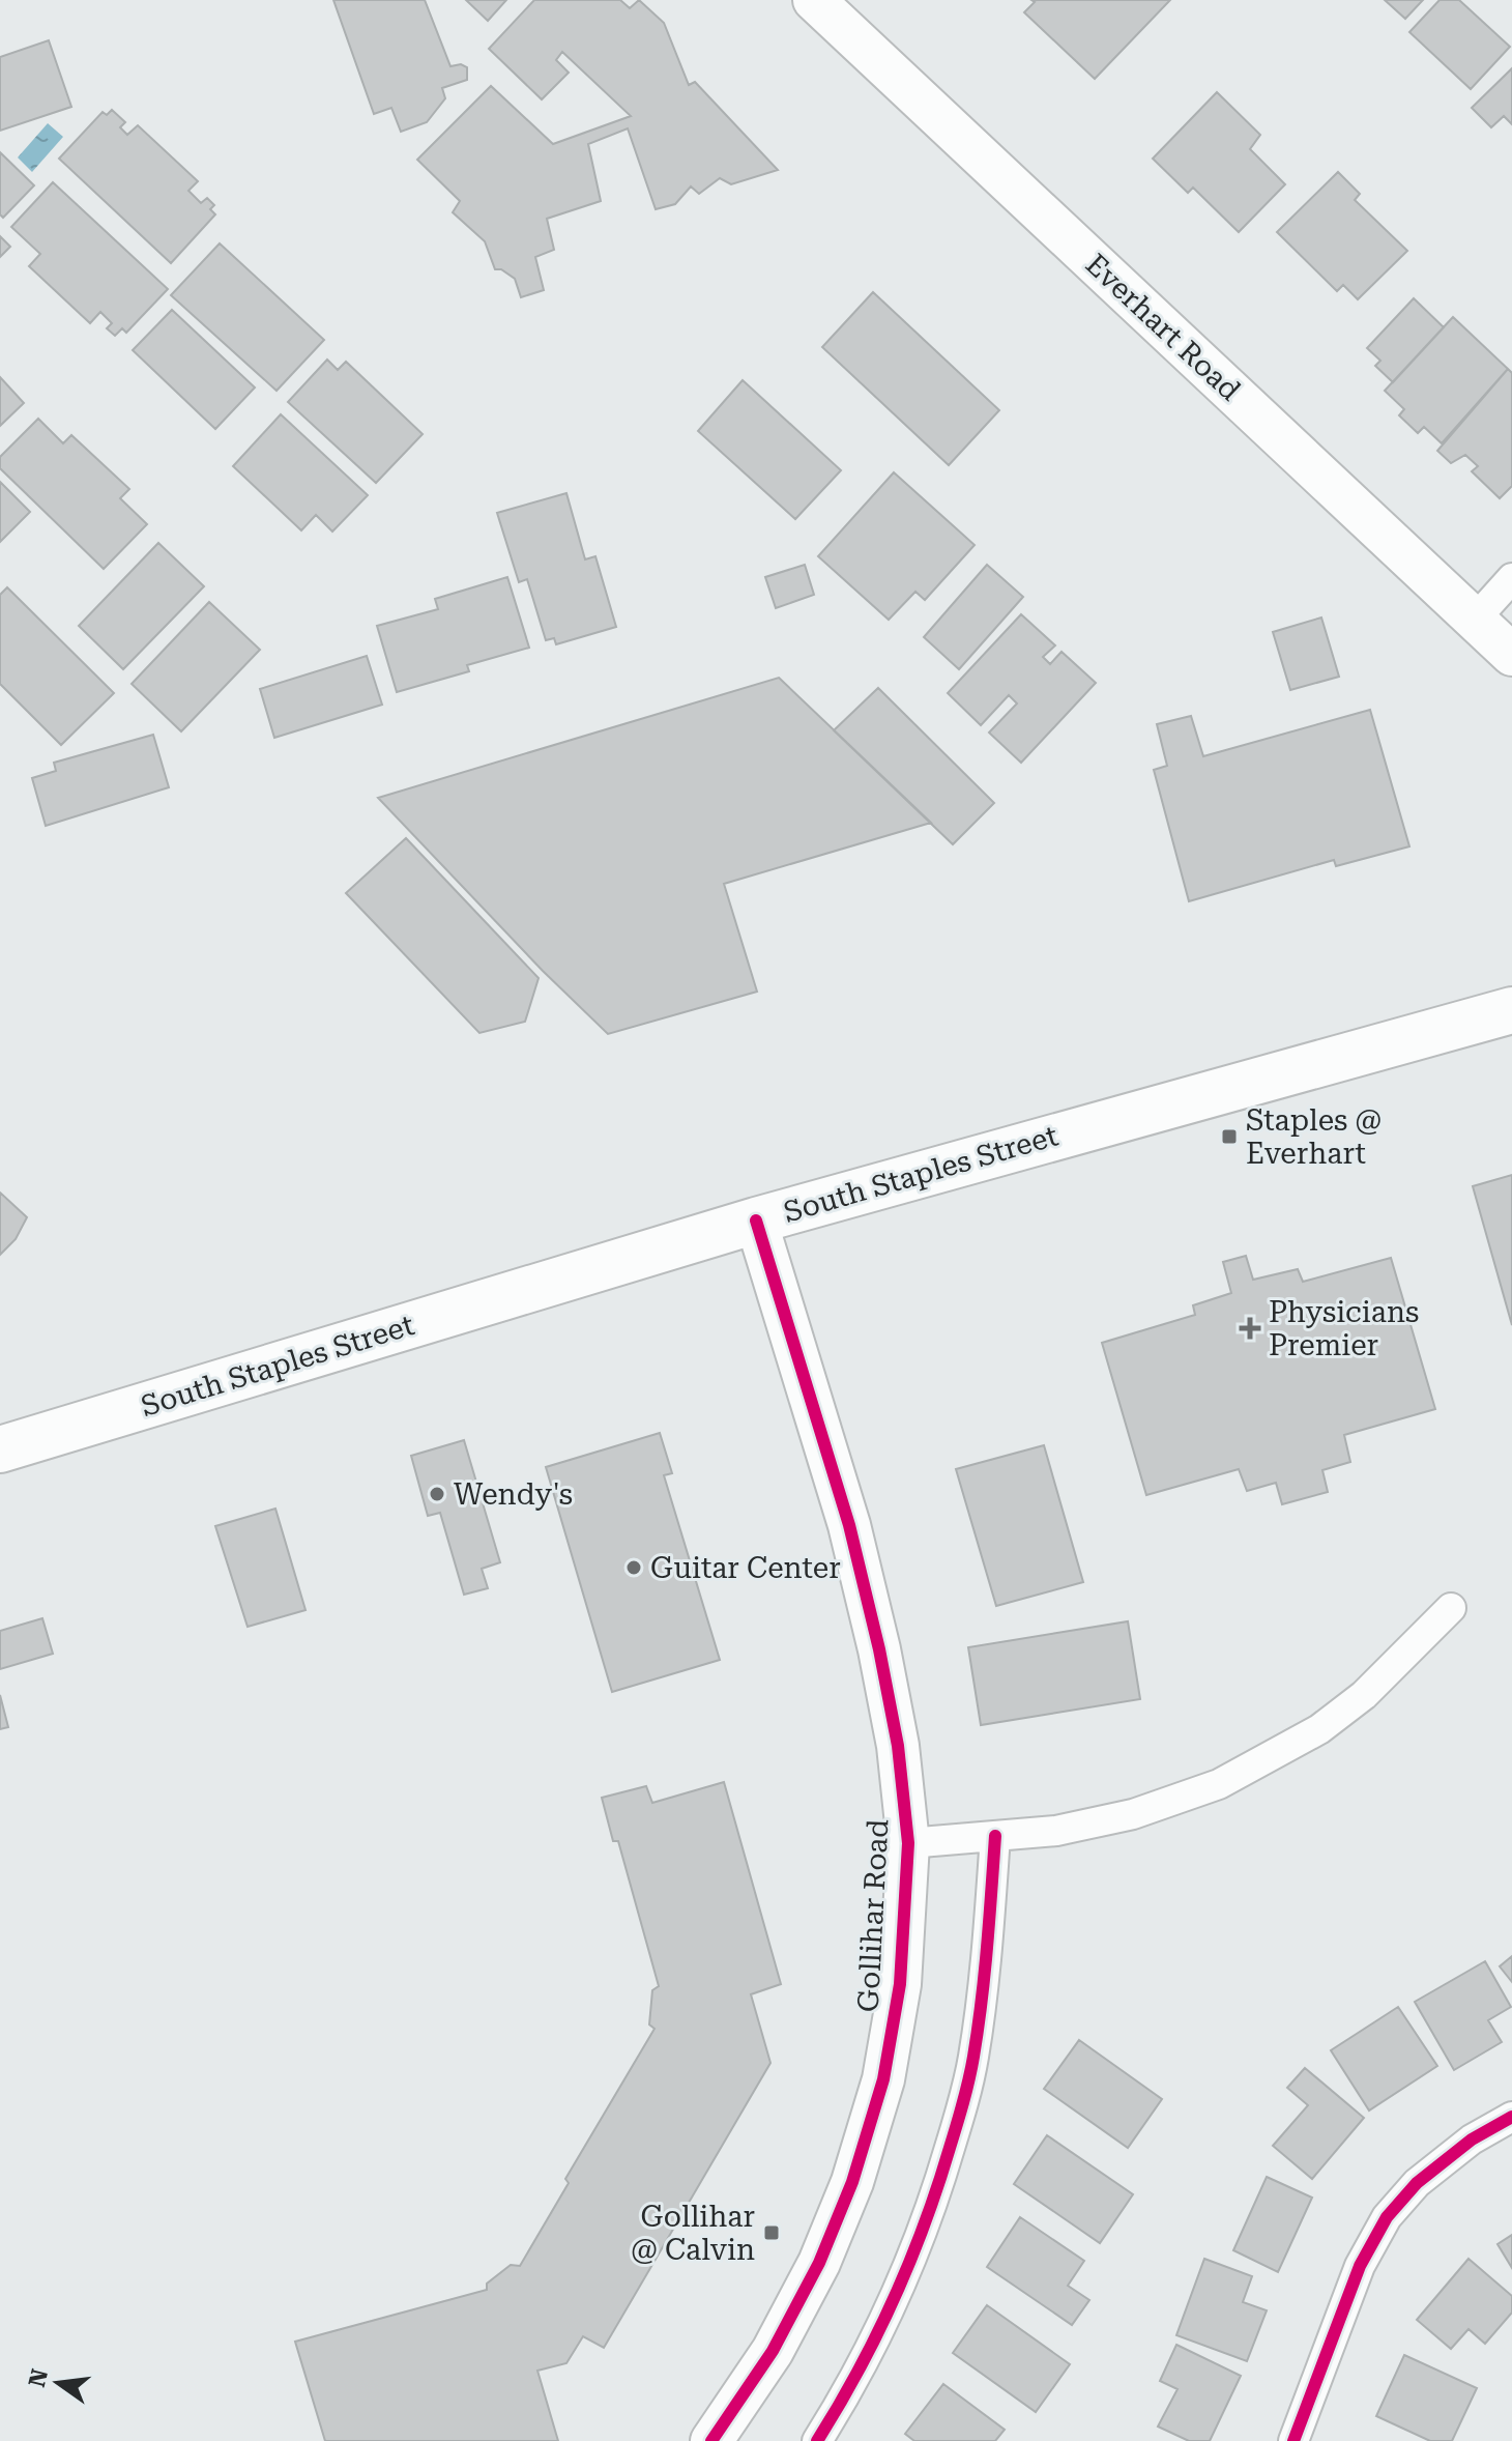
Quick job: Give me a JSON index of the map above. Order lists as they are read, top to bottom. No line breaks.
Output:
{"streets":{"main road":["Everhart Road","South Staples Street","Gollihar Road"]},"crossings":[["South Staples Street","Gollihar Road"]],"places":{"transit":["Staples @ Everhart","Gollihar @ Calvin"],"health":["Physicians Premier"],"other":["Wendy's","Guitar Center"]},"north":"left"}
